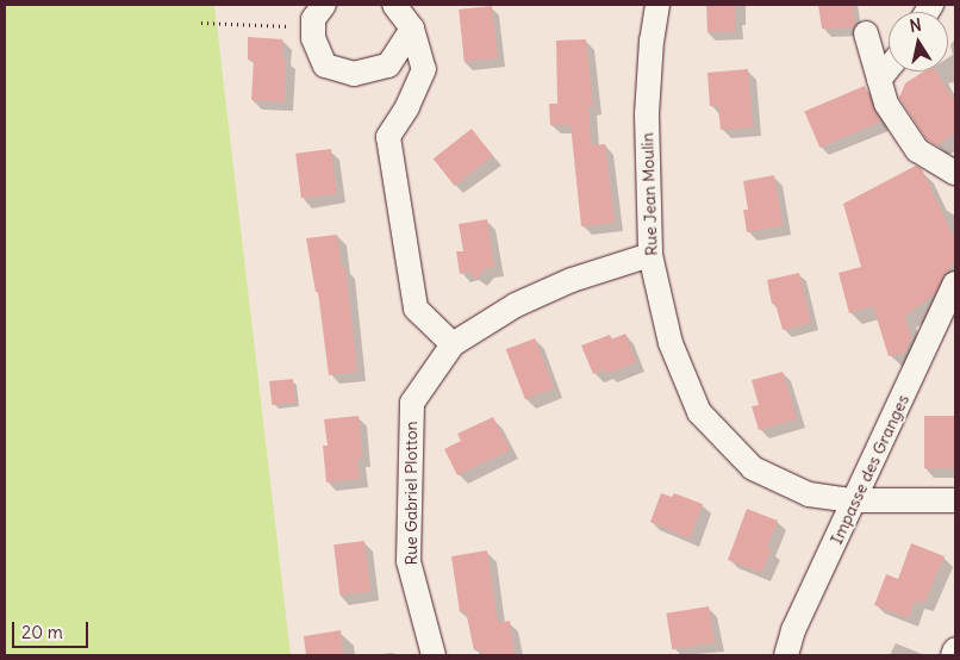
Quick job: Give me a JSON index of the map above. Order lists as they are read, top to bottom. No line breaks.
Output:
{"streets":{"street":["Rue Jean Moulin","Impasse des Granges","Rue Gabriel Plotton"]},"crossings":[["Rue Jean Moulin","Impasse des Granges"],["Rue Jean Moulin","Rue Gabriel Plotton"]],"scale_bar":"20 m","north":"top"}
